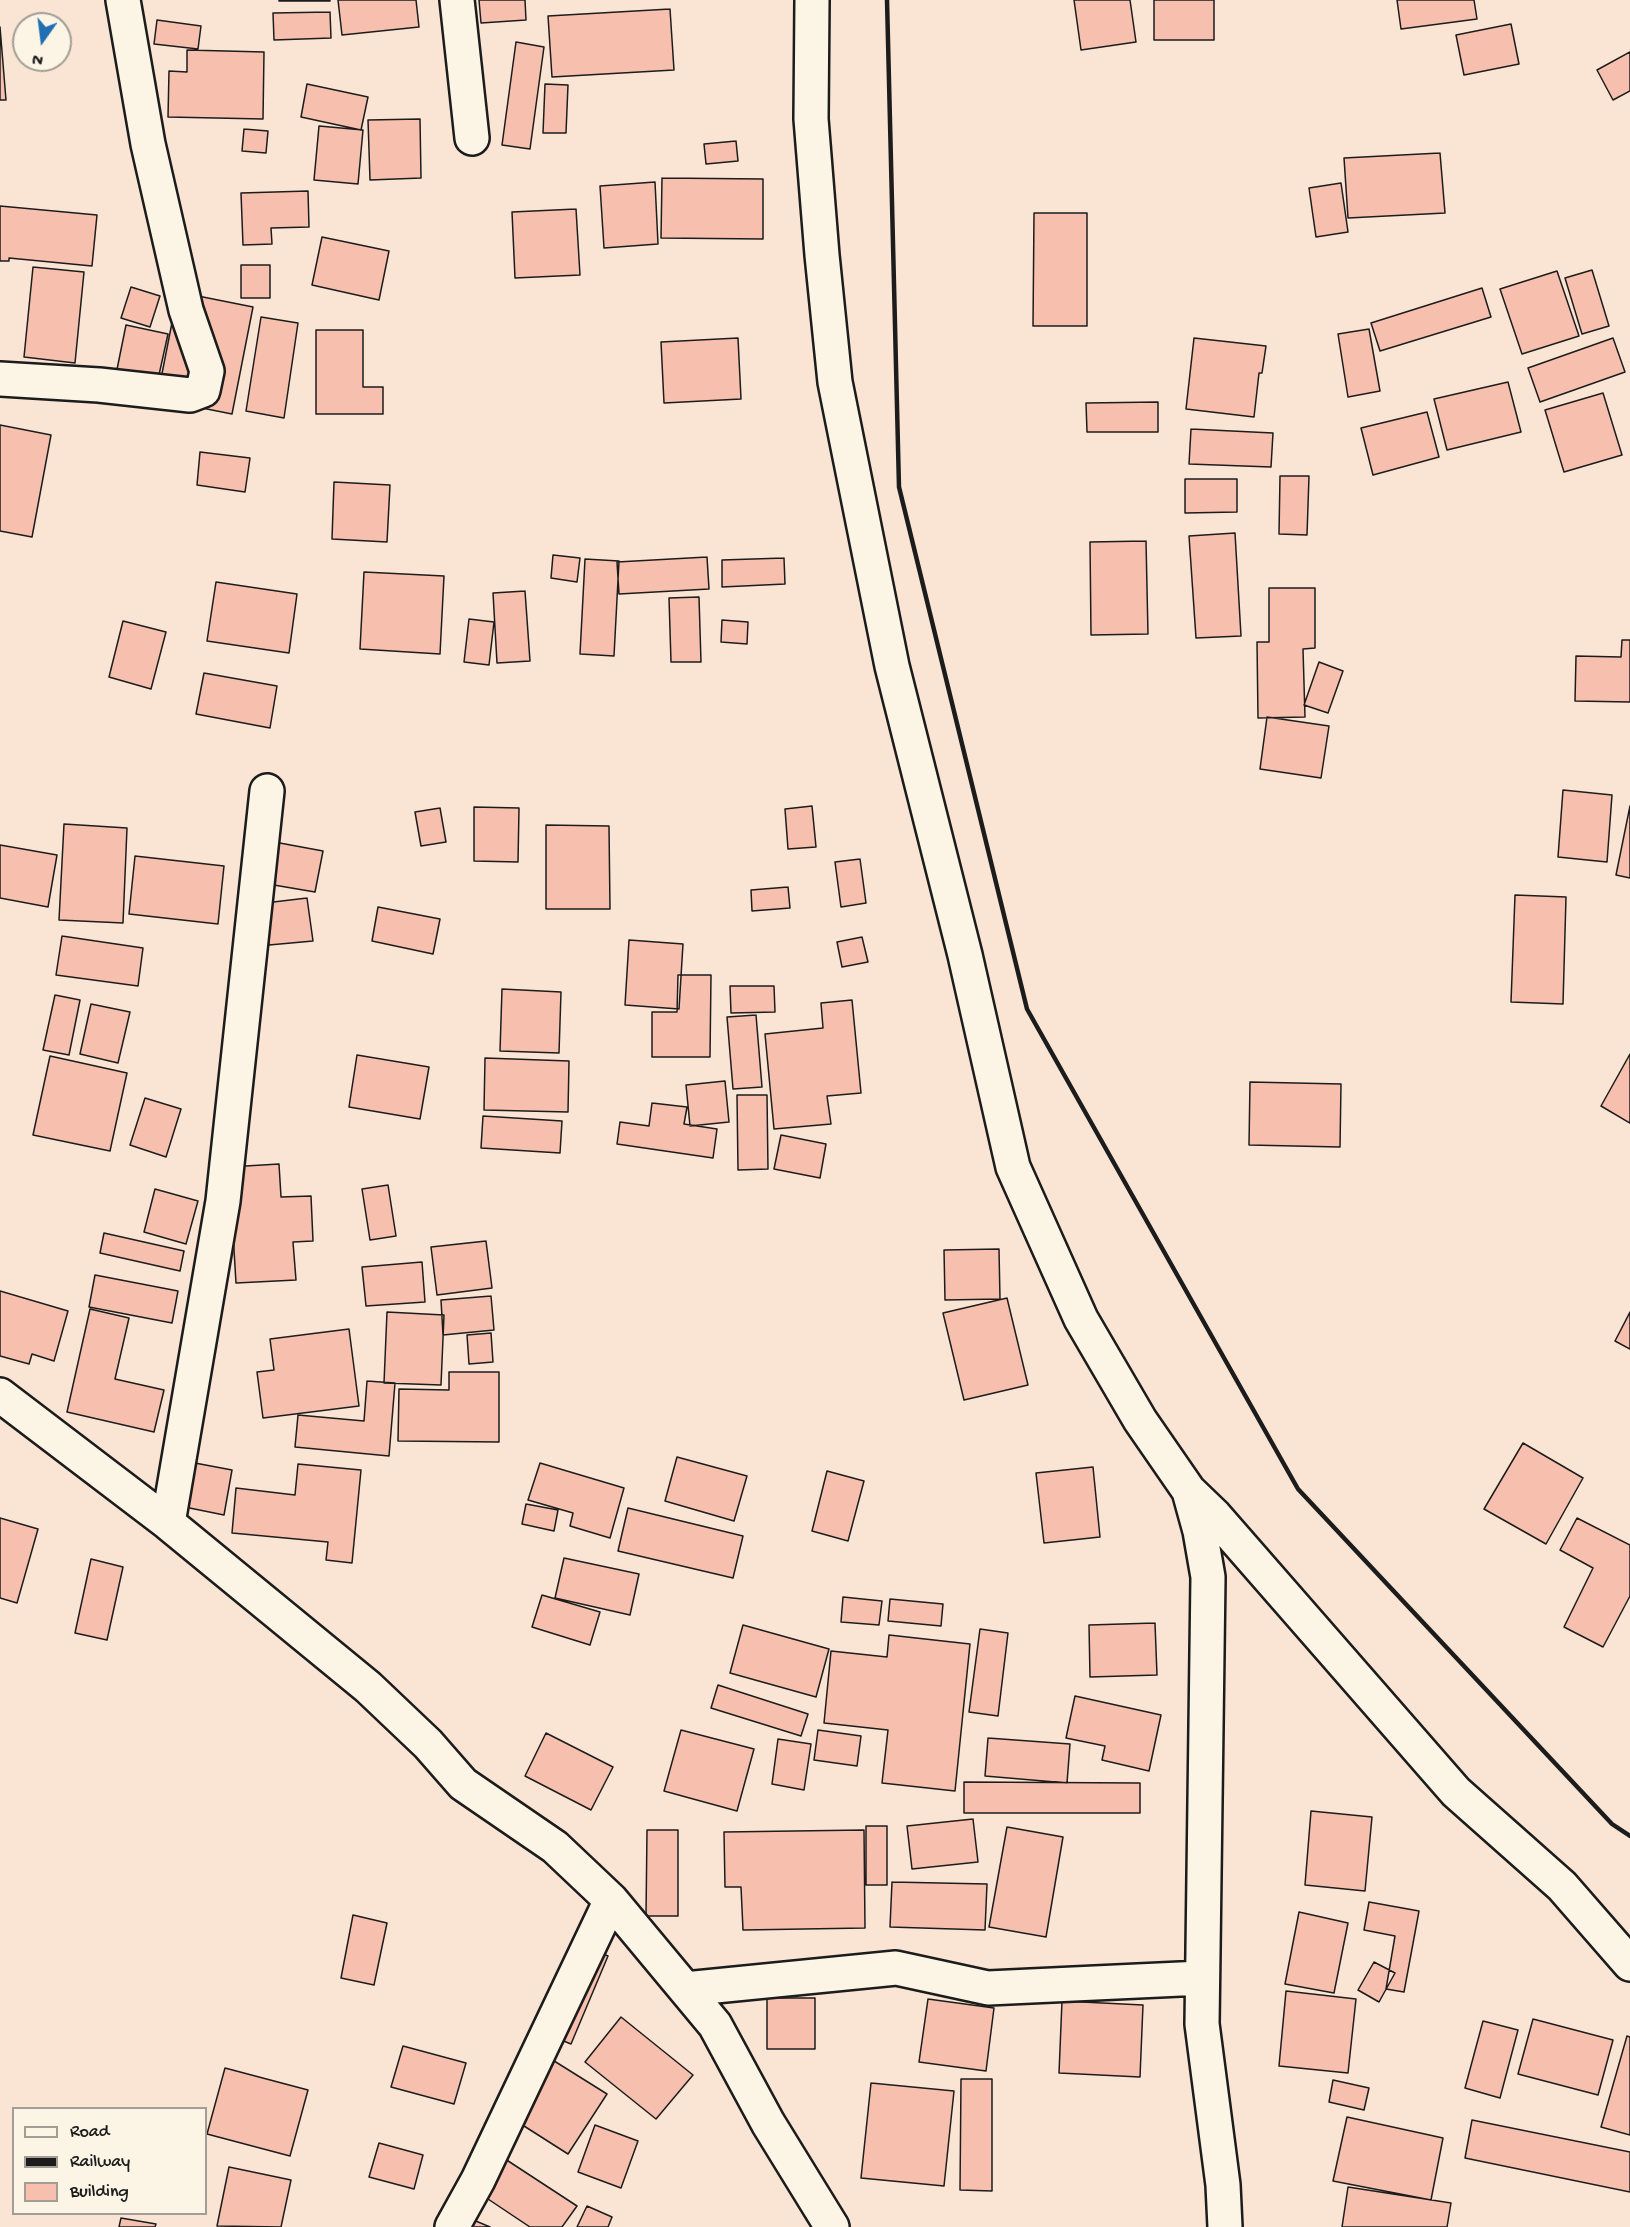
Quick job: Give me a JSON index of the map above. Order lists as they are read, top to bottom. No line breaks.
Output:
{"legend":["Road","Railway","Building"],"north":"bottom"}
